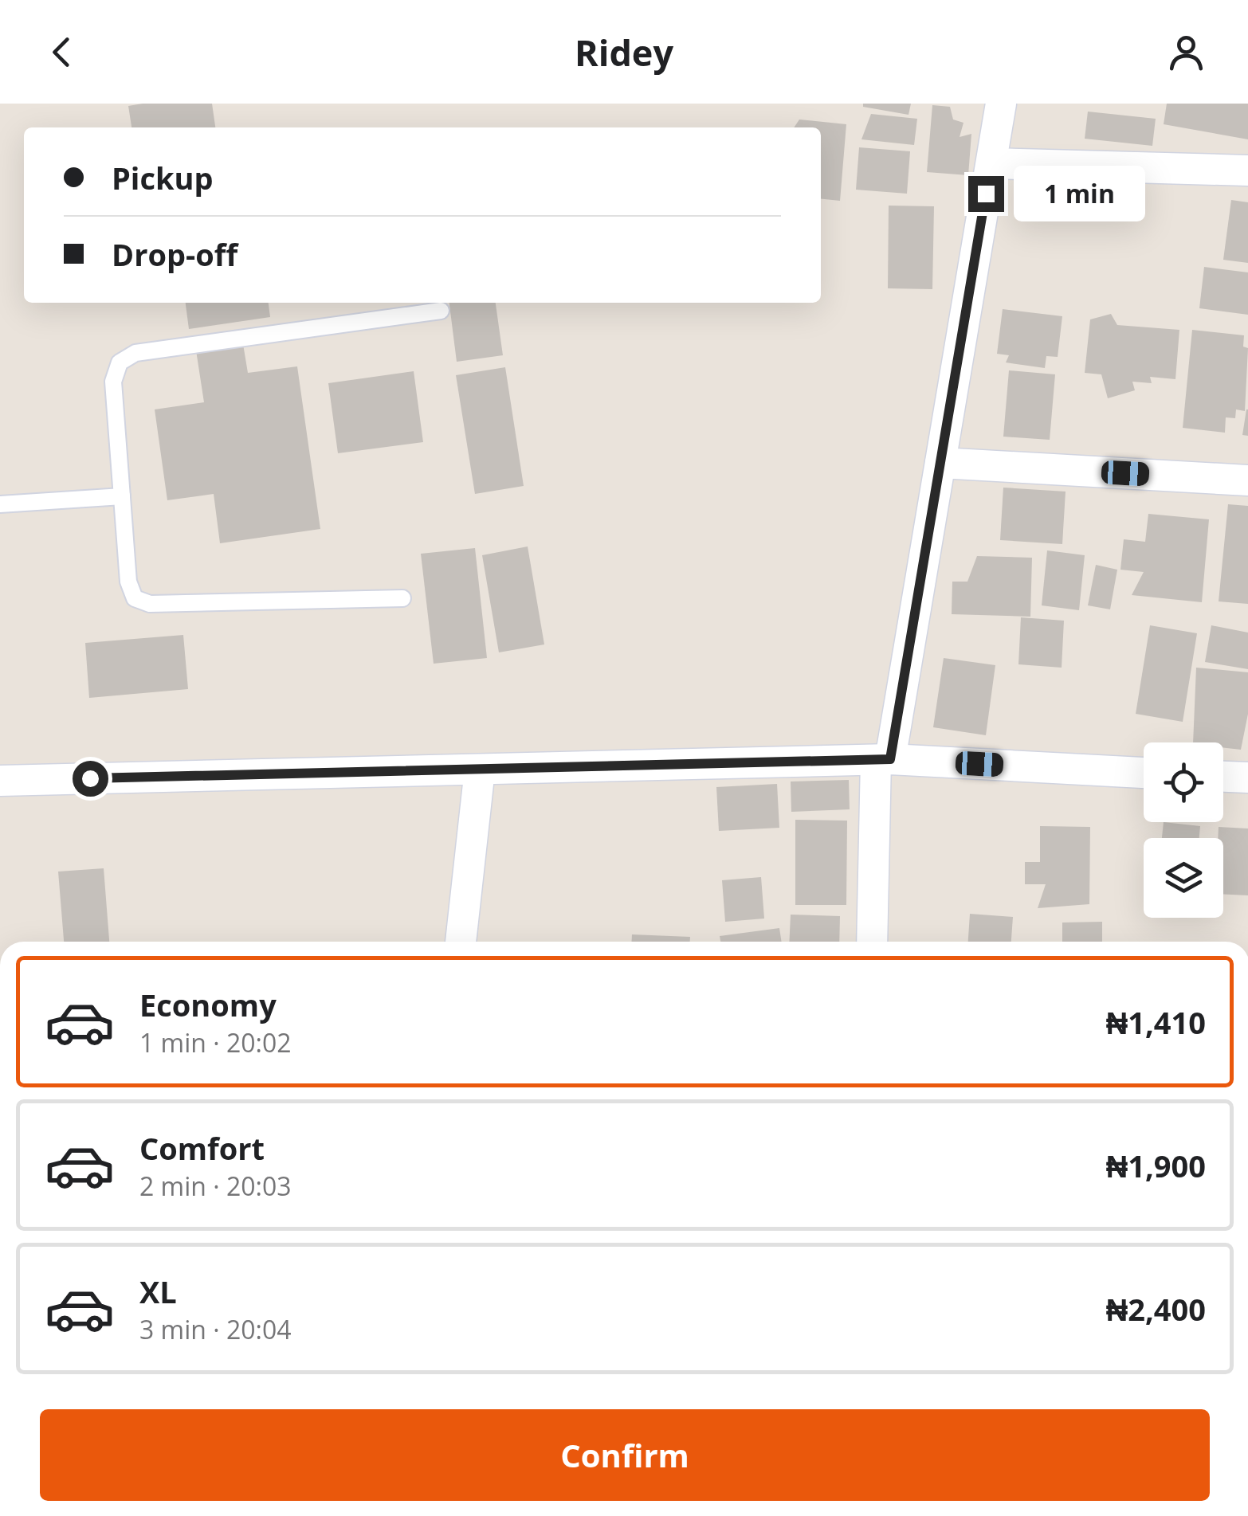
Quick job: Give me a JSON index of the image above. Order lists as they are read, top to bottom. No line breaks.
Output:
{"page":{"header":"Ridey","banner":["Pickup","Drop-off"],"bubble":"1 min","list":[{"name":"Economy","note":"1 min · 20:02","value":"₦1,410"},{"name":"Comfort","note":"2 min · 20:03","value":"₦1,900"},{"name":"XL","note":"3 min · 20:04","value":"₦2,400"}],"buttons":"Confirm"}}
